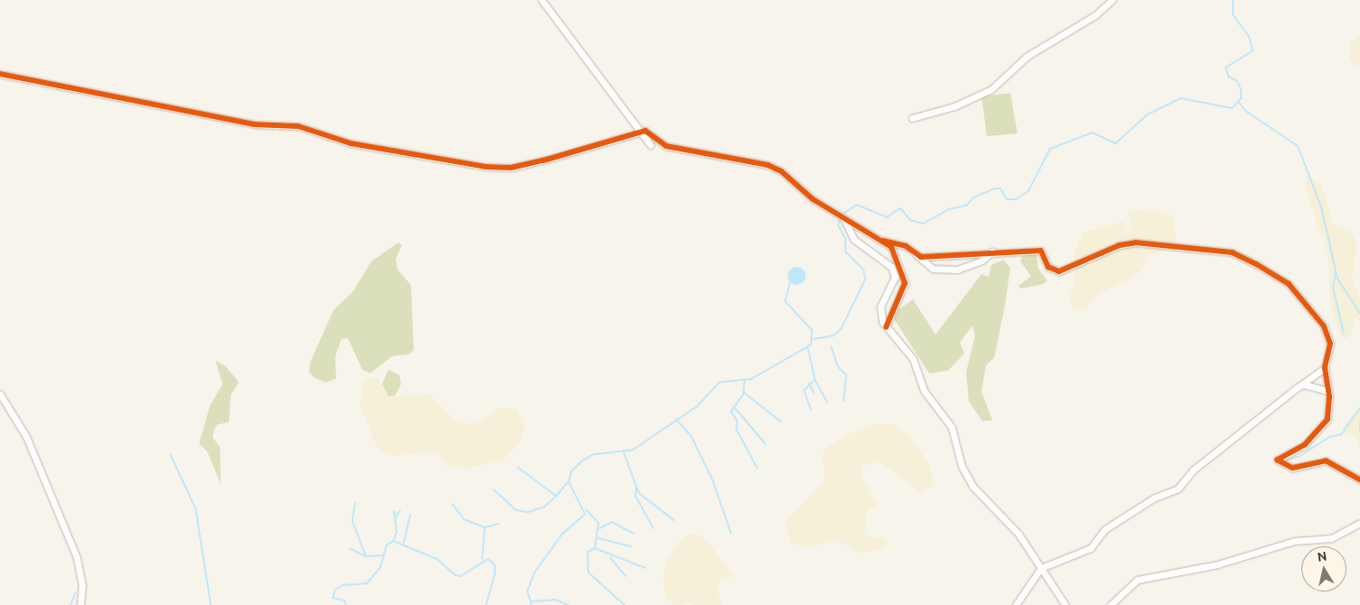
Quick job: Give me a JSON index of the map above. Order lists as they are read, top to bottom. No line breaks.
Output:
{"north":"top"}
